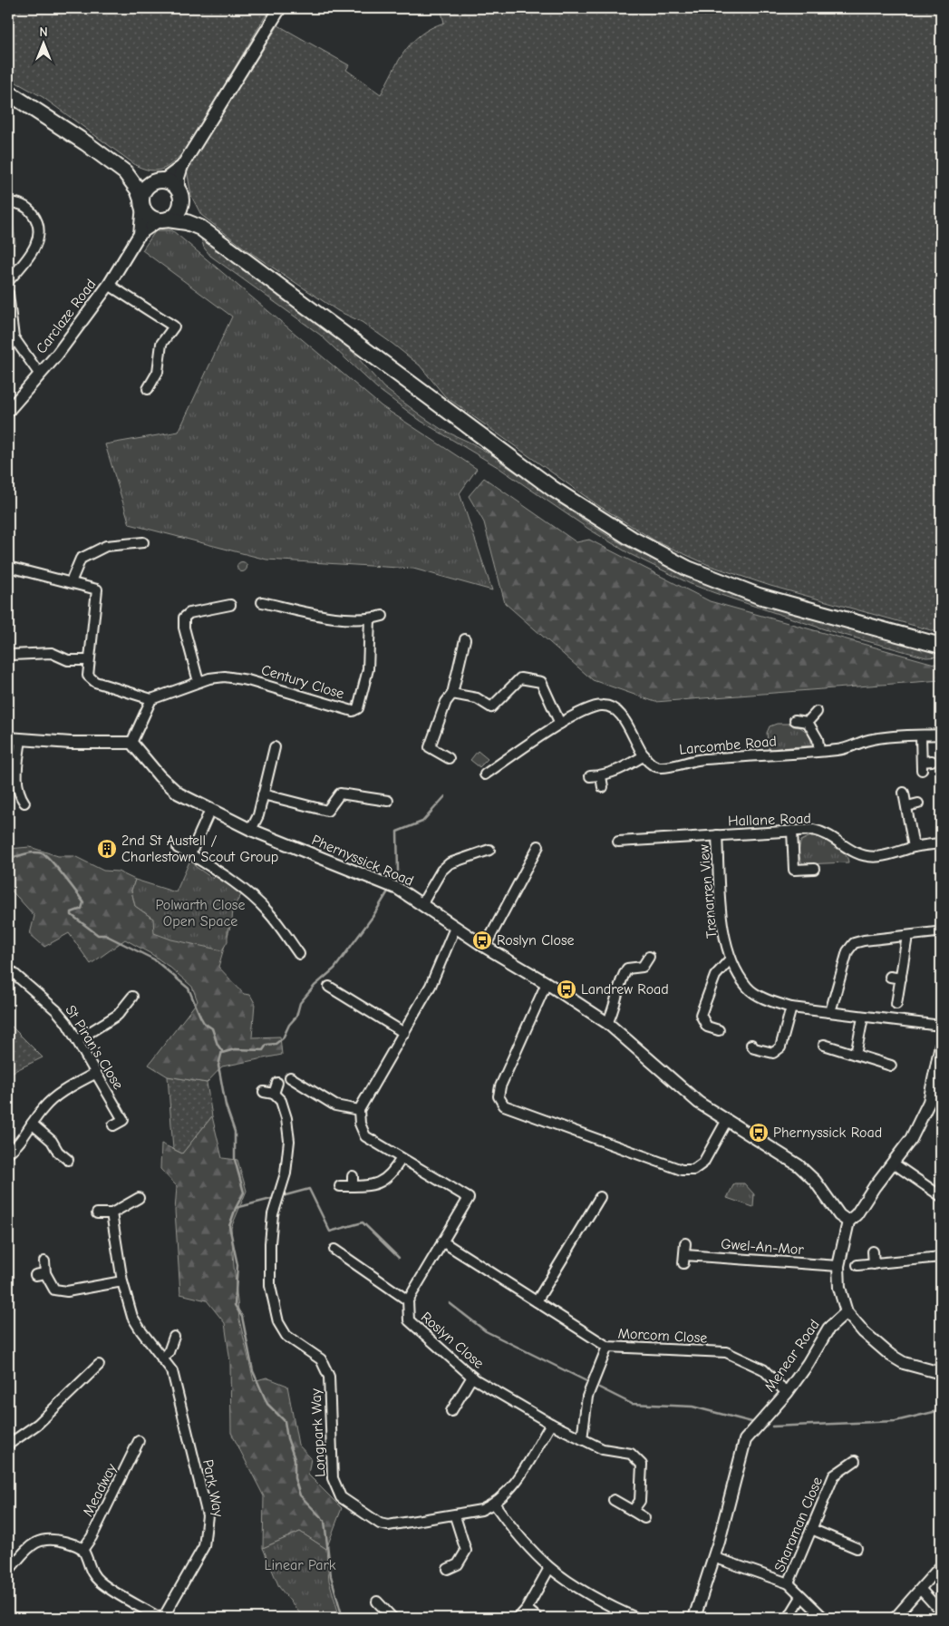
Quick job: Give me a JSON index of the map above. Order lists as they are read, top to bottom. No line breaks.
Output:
{"streets":{"street":["Carclaze Road","Century Close","Larcombe Road","Hallane Road","Phernyssick Road","Trenarren View","St Piran's Close","Gwel-An-Mor","Morcom Close","Roslyn Close","Menear Road","Longpark Way","Park Way","Meadway","Sharaman Close"]},"crossings":[["Hallane Road","Trenarren View"],["Morcom Close","Roslyn Close"],["Morcom Close","Menear Road"],["Menear Road","Sharaman Close"]],"parks":["Polwarth Close Open Space","Linear Park"],"places":{"building":["2nd St Austell / Charlestown Scout Group"],"bus stop":["Roslyn Close","Landrew Road","Phernyssick Road"]},"north":"top"}
